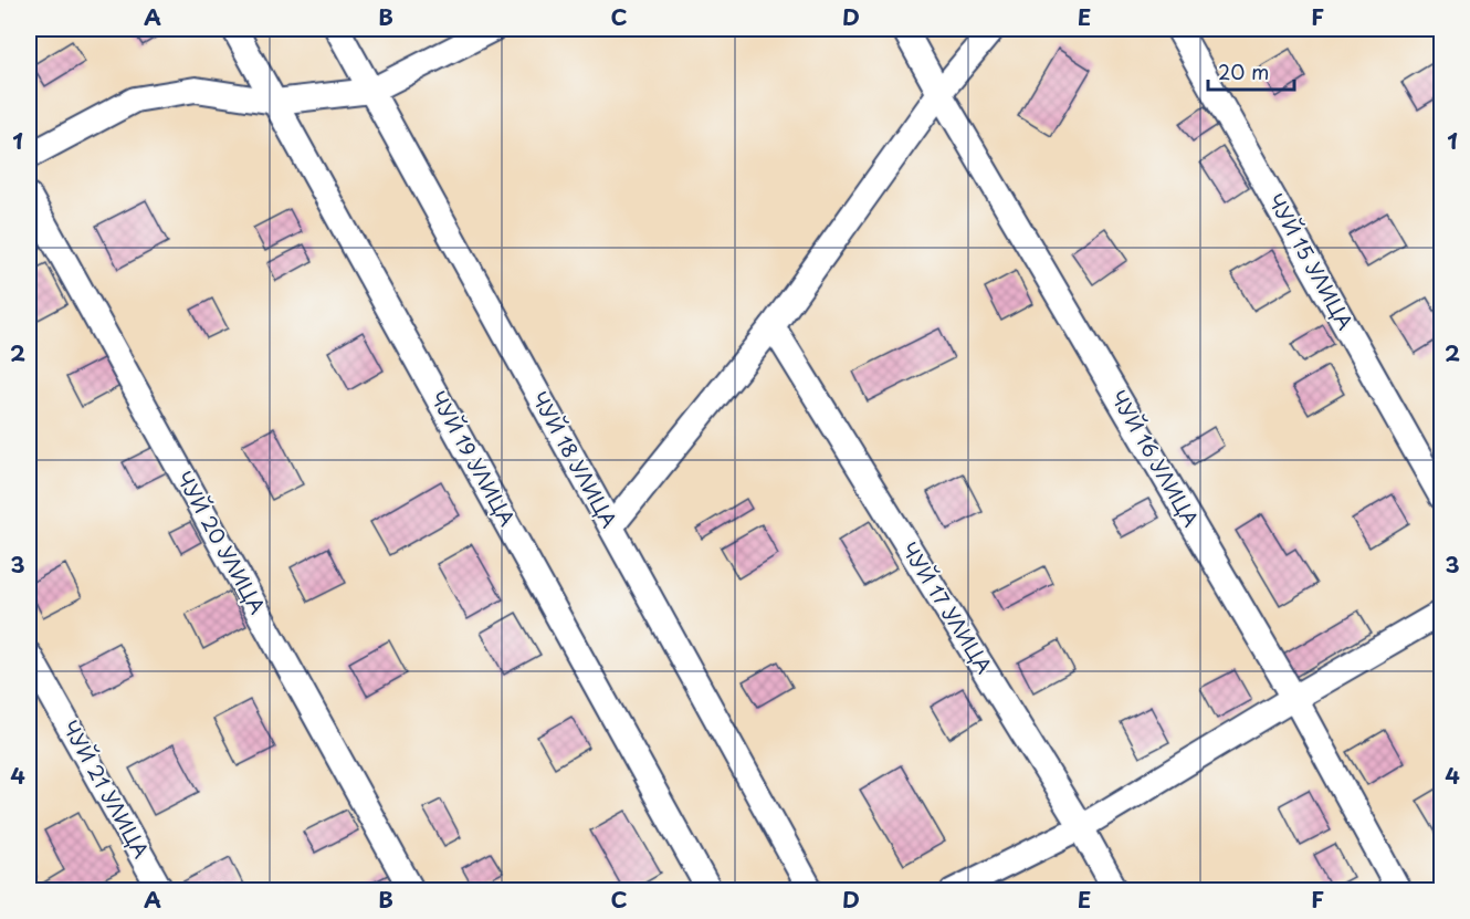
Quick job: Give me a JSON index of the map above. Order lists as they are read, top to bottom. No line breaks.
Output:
{"streets":{"street":["ЧУЙ 15 УЛИЦА","ЧУЙ 19 УЛИЦА","ЧУЙ 16 УЛИЦА","ЧУЙ 18 УЛИЦА","ЧУЙ 20 УЛИЦА","ЧУЙ 17 УЛИЦА","ЧУЙ 21 УЛИЦА"]},"scale_bar":"20 m","grid":{"columns":["A","B","C","D","E","F"],"rows":["1","2","3","4"]}}
